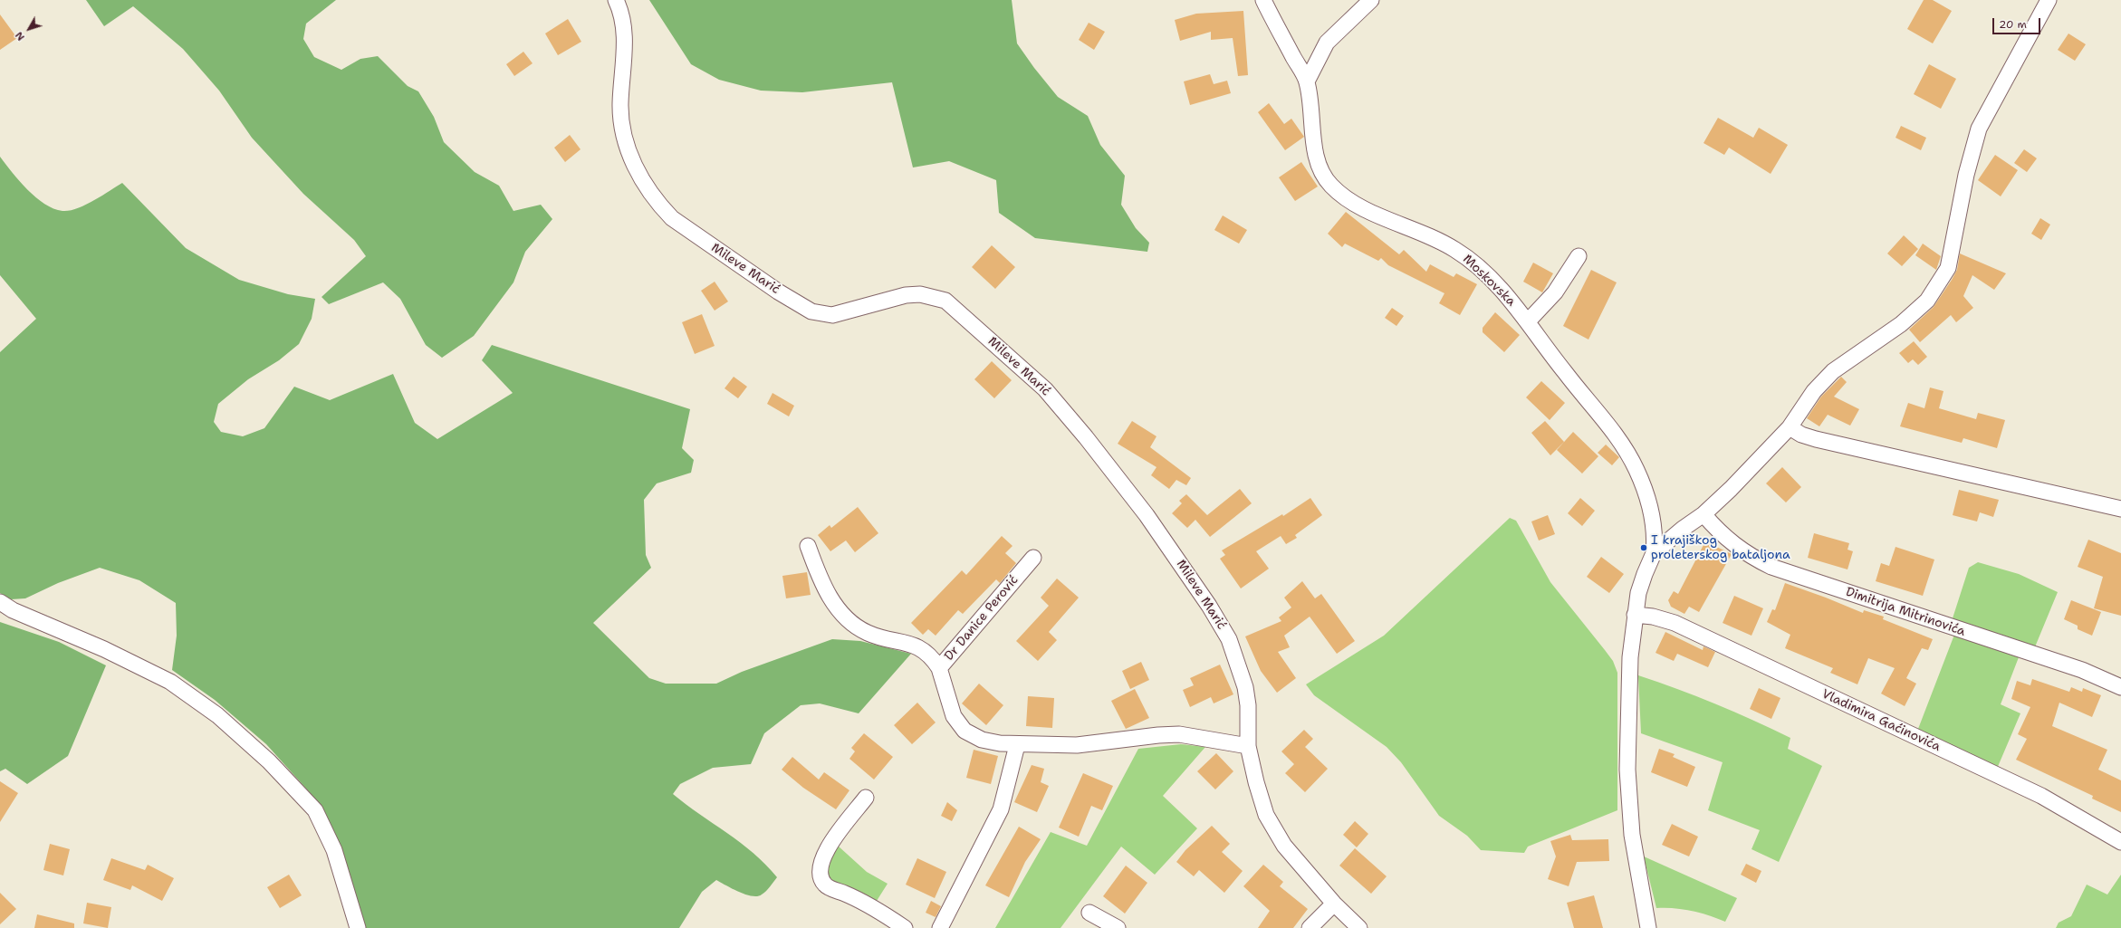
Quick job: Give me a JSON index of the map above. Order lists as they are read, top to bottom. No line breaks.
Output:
{"streets":{"street":["Mileve Marić","Moskovska","Dimitrija Mitrinovića","Dr Danice Perović","Vladimira Gaćinovića"]},"crossings":[["Mileve Marić","Dr Danice Perović"]],"places":["I krajiškog proleterskog bataljona"],"scale_bar":"20 m","north":"bottom left"}
